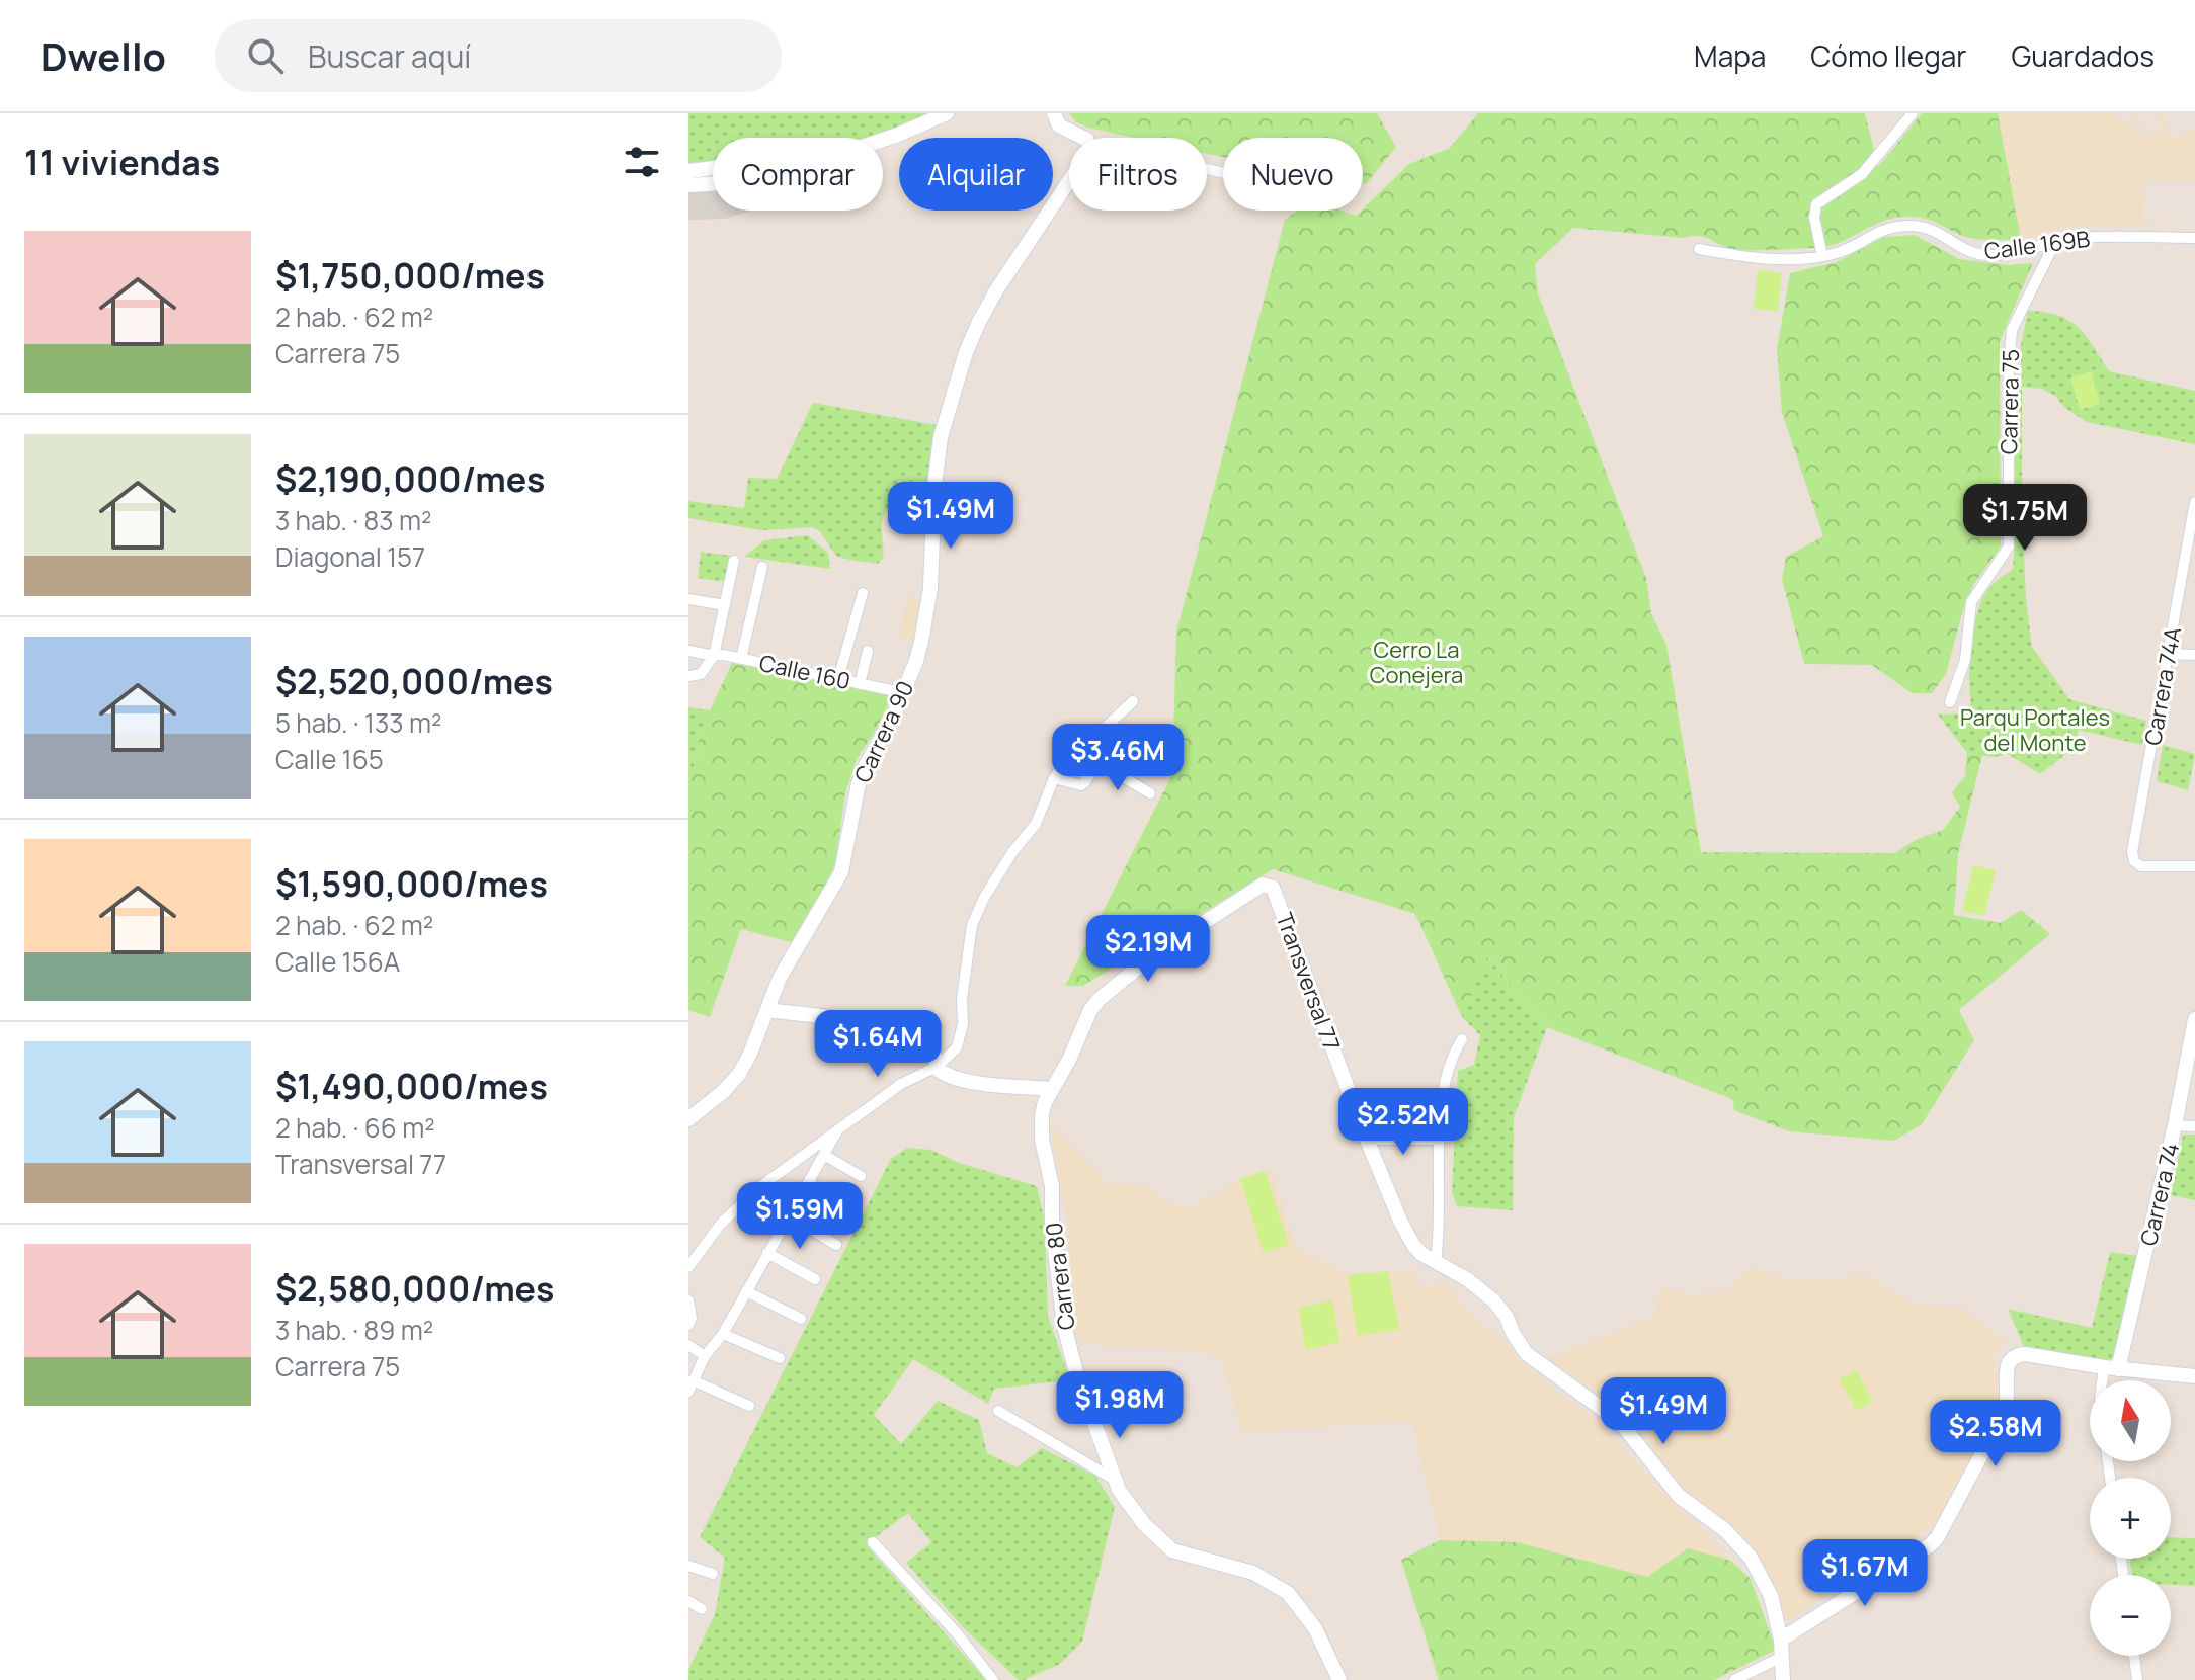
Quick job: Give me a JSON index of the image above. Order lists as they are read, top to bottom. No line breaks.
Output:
{"streets":{"street":["Calle 169B","Carrera 75","Calle 160","Carrera 74A","Carrera 90","Transversal 77","Carrera 74","Carrera 80"]},"crossings":[["Calle 169B","Carrera 75"],["Transversal 77","Carrera 80"]],"parks":["Cerro La Conejera","Parqu Portales del Monte"],"north":"top","page":{"header":"Dwello","search":"Buscar aquí","nav":["Mapa","Cómo llegar","Guardados"],"heading":"11 viviendas","chip":["Comprar","Alquilar","Filtros","Nuevo"],"list":[{"name":"$1,750,000/mes","note":"2 hab. · 62 m² · Carrera 75"},{"name":"$2,190,000/mes","note":"3 hab. · 83 m² · Diagonal 157"},{"name":"$2,520,000/mes","note":"5 hab. · 133 m² · Calle 165"},{"name":"$1,590,000/mes","note":"2 hab. · 62 m² · Calle 156A"},{"name":"$1,490,000/mes","note":"2 hab. · 66 m² · Transversal 77"},{"name":"$2,580,000/mes","note":"3 hab. · 89 m² · Carrera 75"}],"price":["$1.49M","$1.75M","$3.46M","$2.19M","$1.64M","$2.52M","$1.59M","$1.98M","$1.49M","$2.58M","$1.67M"],"map_buttons":["+","−"]}}
